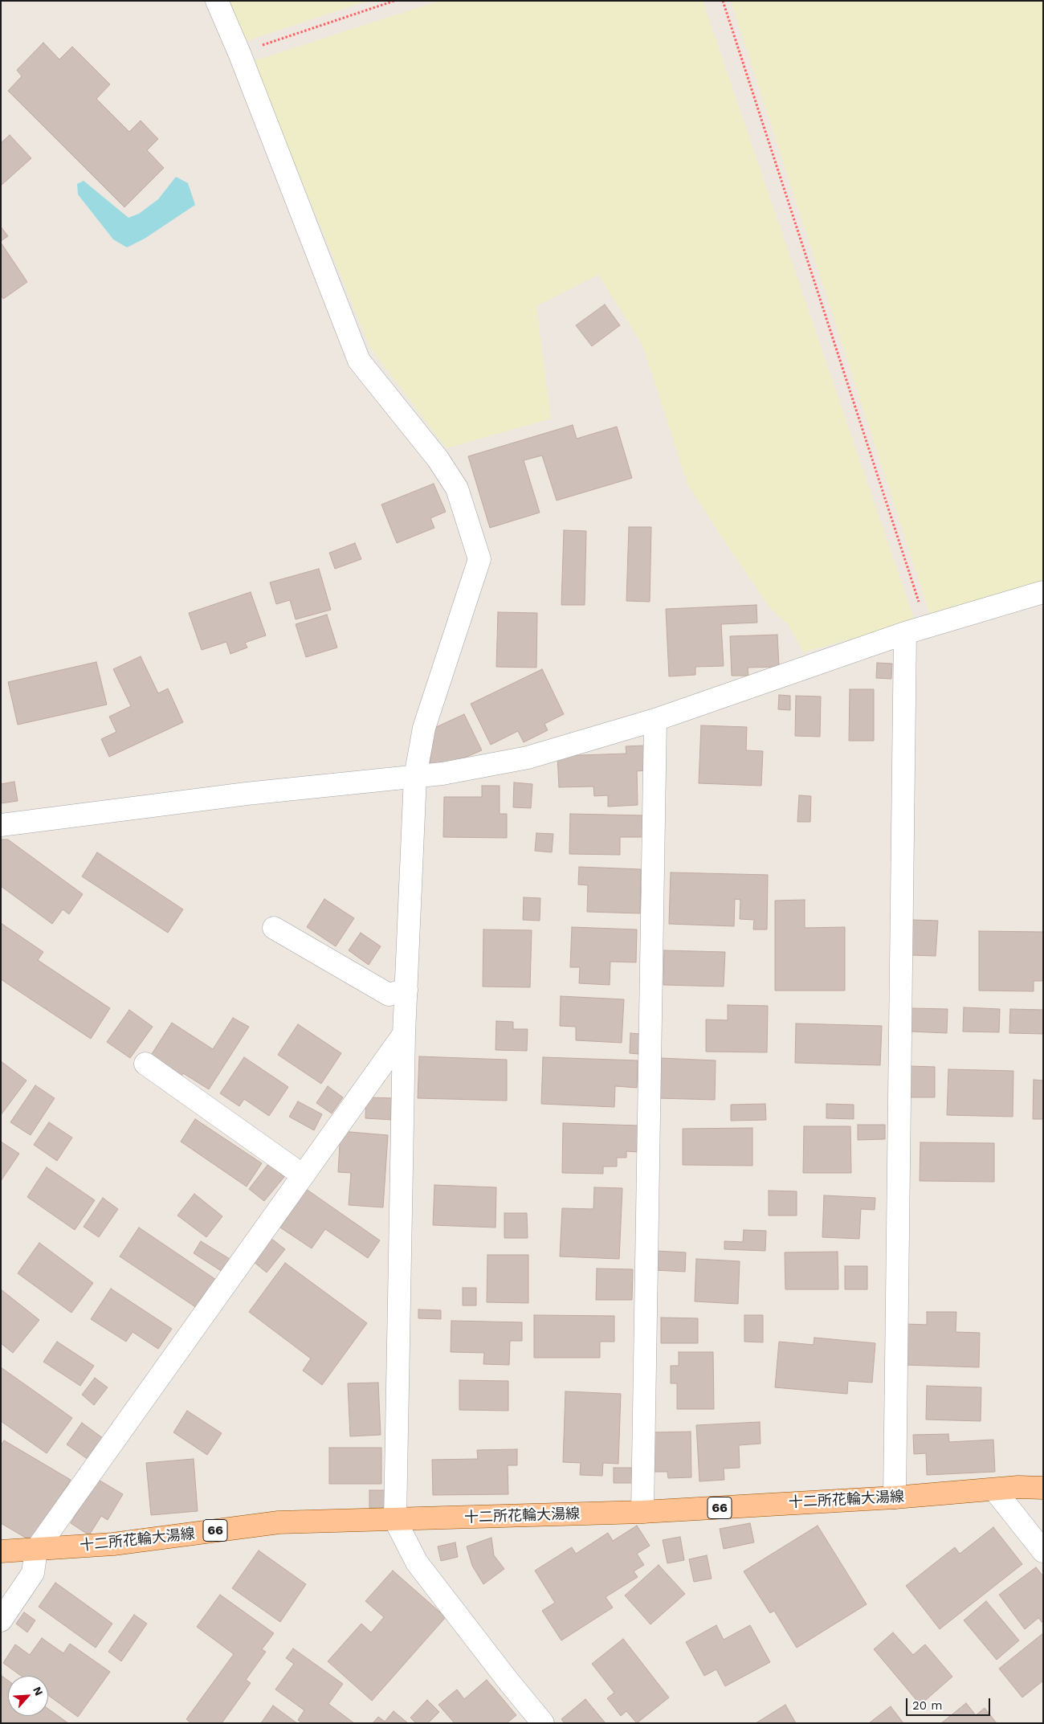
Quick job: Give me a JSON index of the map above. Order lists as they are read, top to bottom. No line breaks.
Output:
{"streets":{"main road":["十二所花輪大湯線","66"]},"scale_bar":"20 m","north":"top right"}
